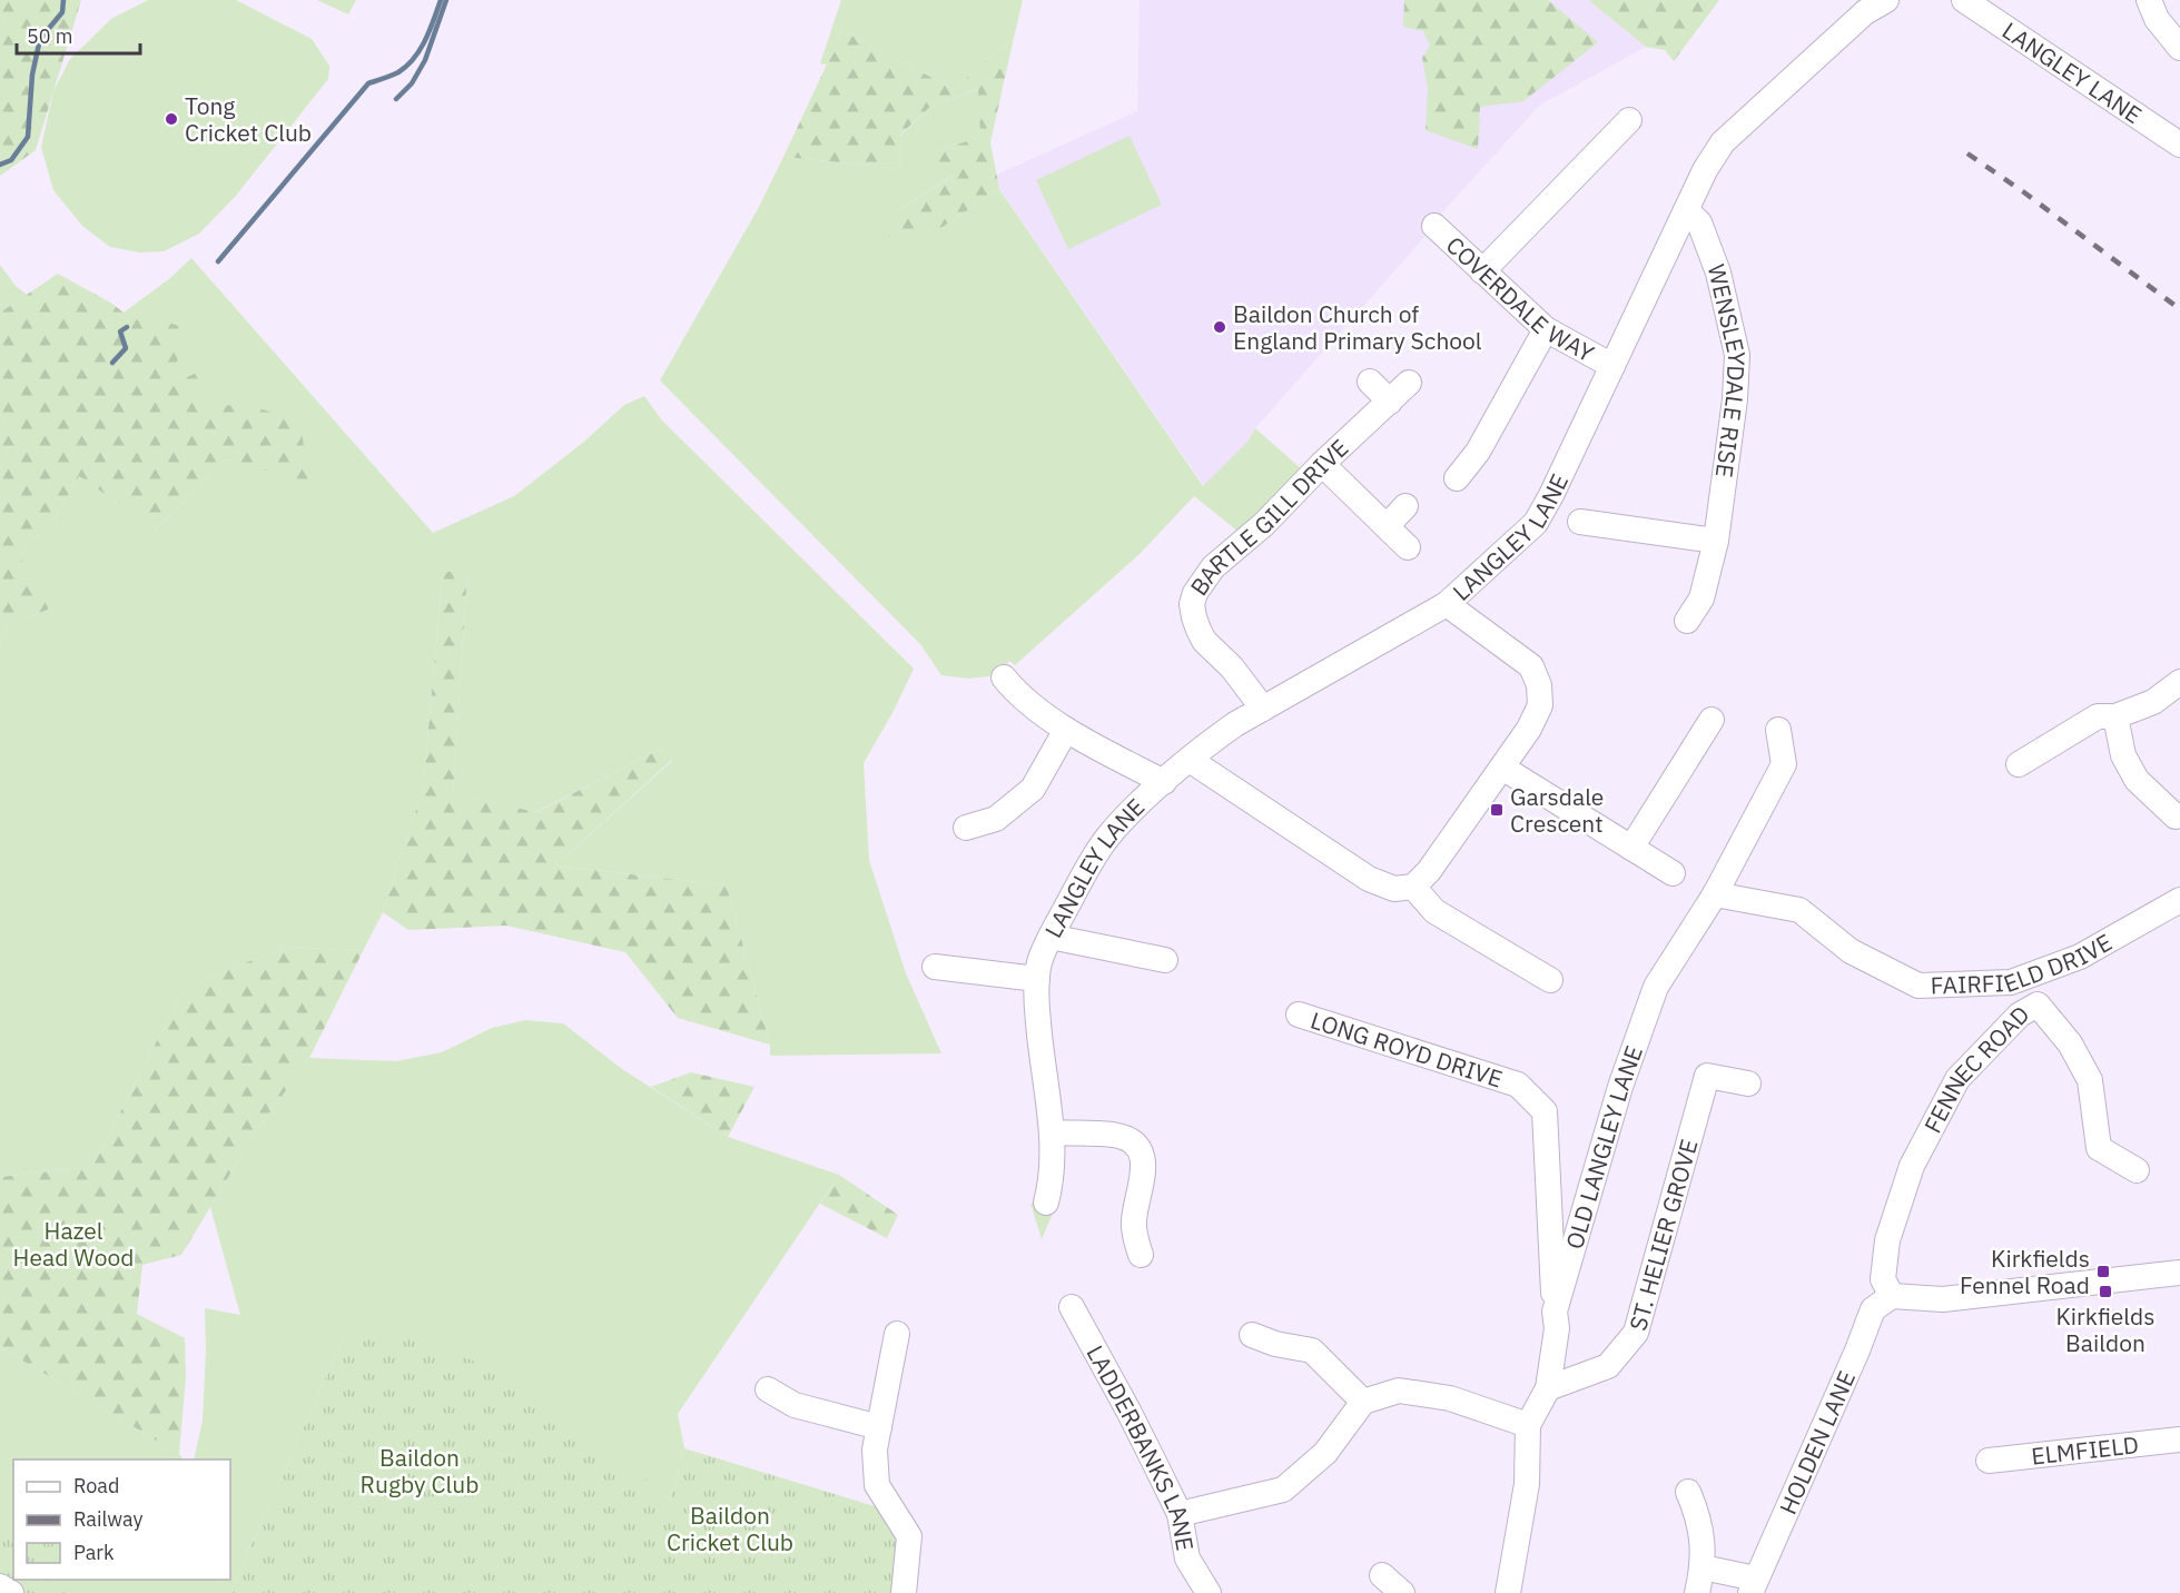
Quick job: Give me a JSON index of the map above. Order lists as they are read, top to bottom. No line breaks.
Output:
{"streets":{"street":["LANGLEY LANE","COVERDALE WAY","WENSLEYDALE RISE","BARTLE GILL DRIVE","FAIRFIELD DRIVE","LONG ROYD DRIVE","FENNEC ROAD","OLD LANGLEY LANE","ST. HELIER GROVE","HOLDEN LANE","ELMFIELD","LADDERBANKS LANE"]},"crossings":[["LANGLEY LANE","COVERDALE WAY"],["LANGLEY LANE","WENSLEYDALE RISE"],["LANGLEY LANE","BARTLE GILL DRIVE"],["FAIRFIELD DRIVE","OLD LANGLEY LANE"],["LONG ROYD DRIVE","OLD LANGLEY LANE"],["FENNEC ROAD","HOLDEN LANE"],["OLD LANGLEY LANE","ST. HELIER GROVE"]],"parks":["Hazel Head Wood","Baildon Rugby Club","Baildon Cricket Club"],"places":{"other":["Tong Cricket Club","Baildon Church of England Primary School"],"transit":["Garsdale Crescent","Kirkfields Fennel Road","Kirkfields Baildon"]},"legend":["Road","Railway","Park"],"scale_bar":"50 m"}
